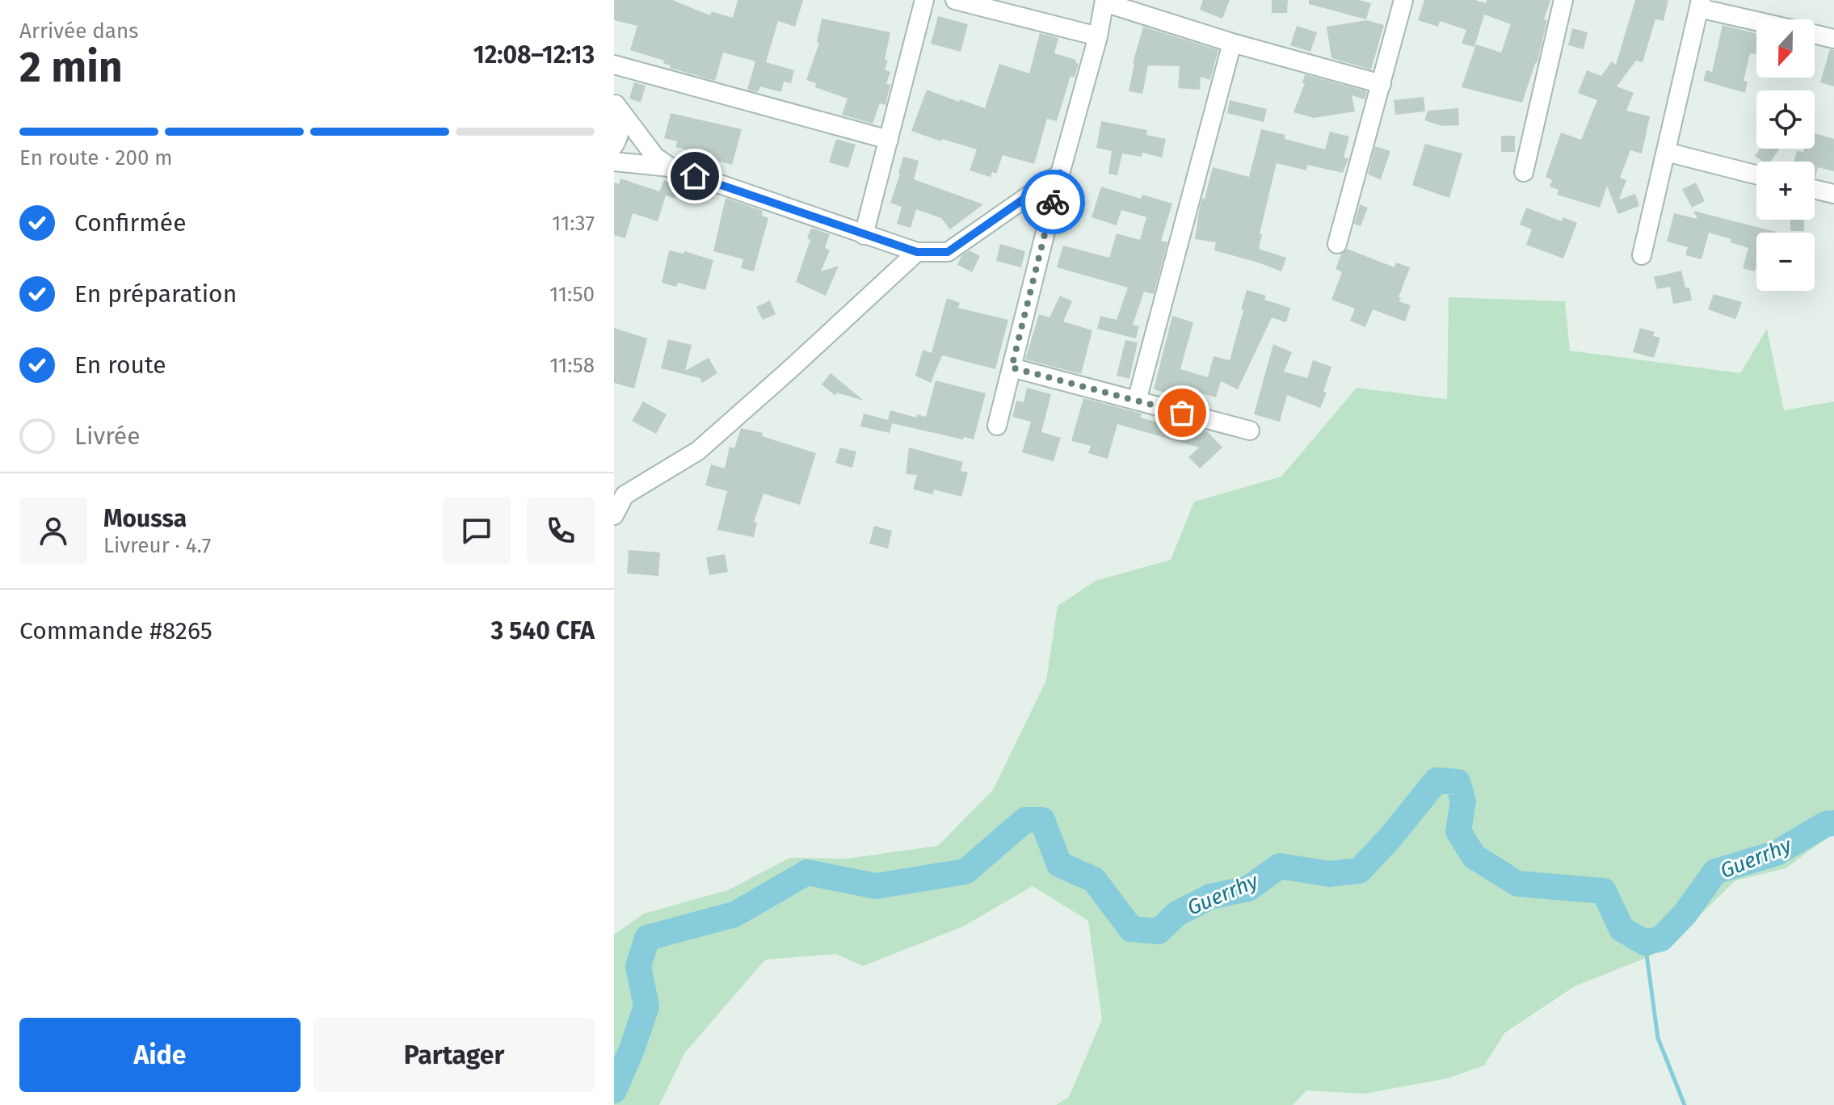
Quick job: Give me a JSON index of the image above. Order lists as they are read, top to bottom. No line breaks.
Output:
{"water":["Guerrhy"],"north":"bottom","page":{"heading":["2 min","Arrivée dans","12:08–12:13"],"panel":["Moussa","Livreur · 4.7","Commande #8265","3 540 CFA"],"map_buttons":["+","−"],"bar":"En route · 200 m","list":[["Confirmée","11:37"],["En préparation","11:50"],["En route","11:58"],"Livrée"],"buttons":["Aide","Partager"]}}
